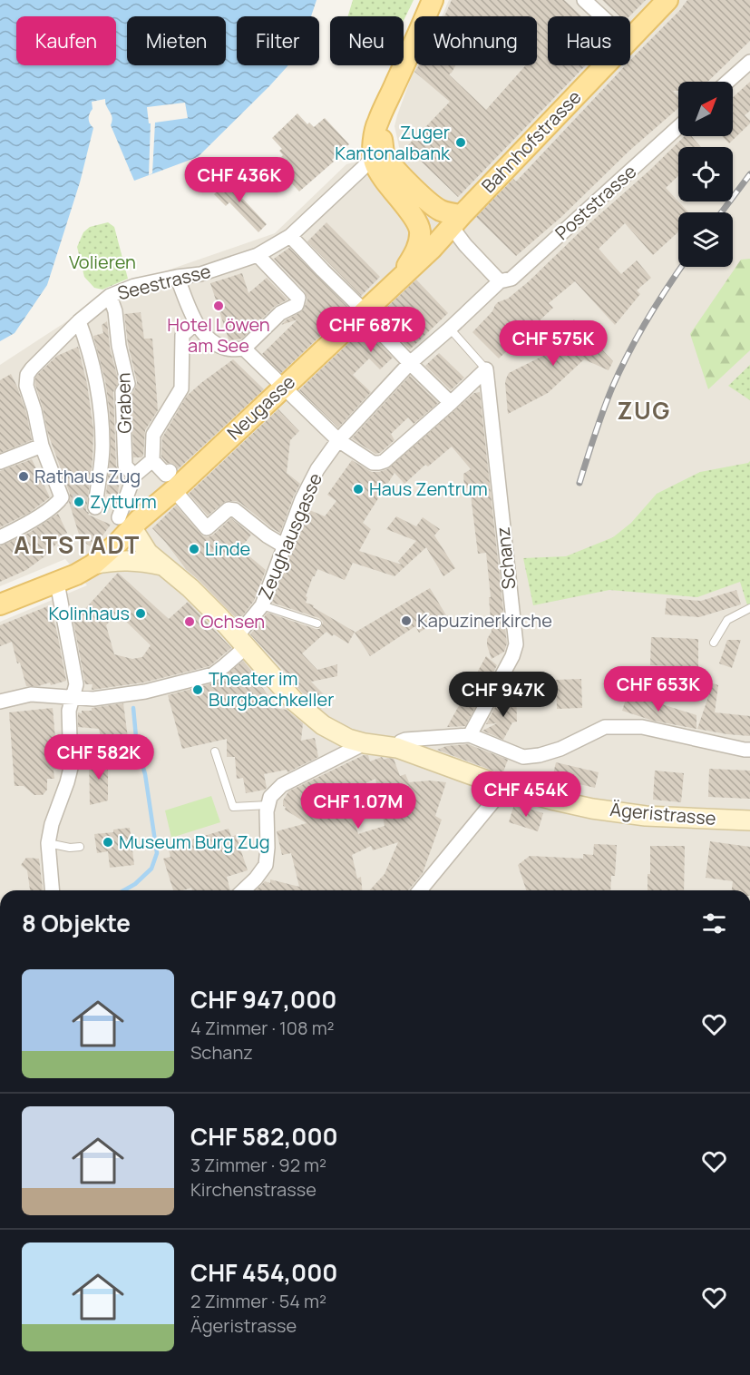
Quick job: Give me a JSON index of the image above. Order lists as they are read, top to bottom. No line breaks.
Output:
{"streets":{"main road":["Bahnhofstrasse","Neugasse","Ägeristrasse"],"street":["Poststrasse","Seestrasse","Graben","Zeughausgasse","Schanz"]},"crossings":[["Bahnhofstrasse","Neugasse"],["Poststrasse","Zeughausgasse"],["Seestrasse","Graben"],["Neugasse","Ägeristrasse"],["Zeughausgasse","Ägeristrasse"]],"districts":["ZUG","ALTSTADT"],"parks":["Volieren"],"places":["Zuger Kantonalbank","Hotel Löwen am See","Rathaus Zug","Haus Zentrum","Zytturm","Linde","Kolinhaus","Kapuzinerkirche","Ochsen","Theater im Burgbachkeller","Museum Burg Zug"],"north":"top right","page":{"chip":["Kaufen","Mieten","Filter","Neu","Wohnung","Haus"],"price":["CHF 436K","CHF 687K","CHF 575K","CHF 653K","CHF 947K","CHF 582K","CHF 454K","CHF 1.07M"],"heading":"8 Objekte","list":[{"name":"CHF 947,000","note":"4 Zimmer · 108 m² · Schanz"},{"name":"CHF 582,000","note":"3 Zimmer · 92 m² · Kirchenstrasse"},{"name":"CHF 454,000","note":"2 Zimmer · 54 m² · Ägeristrasse"}]}}
